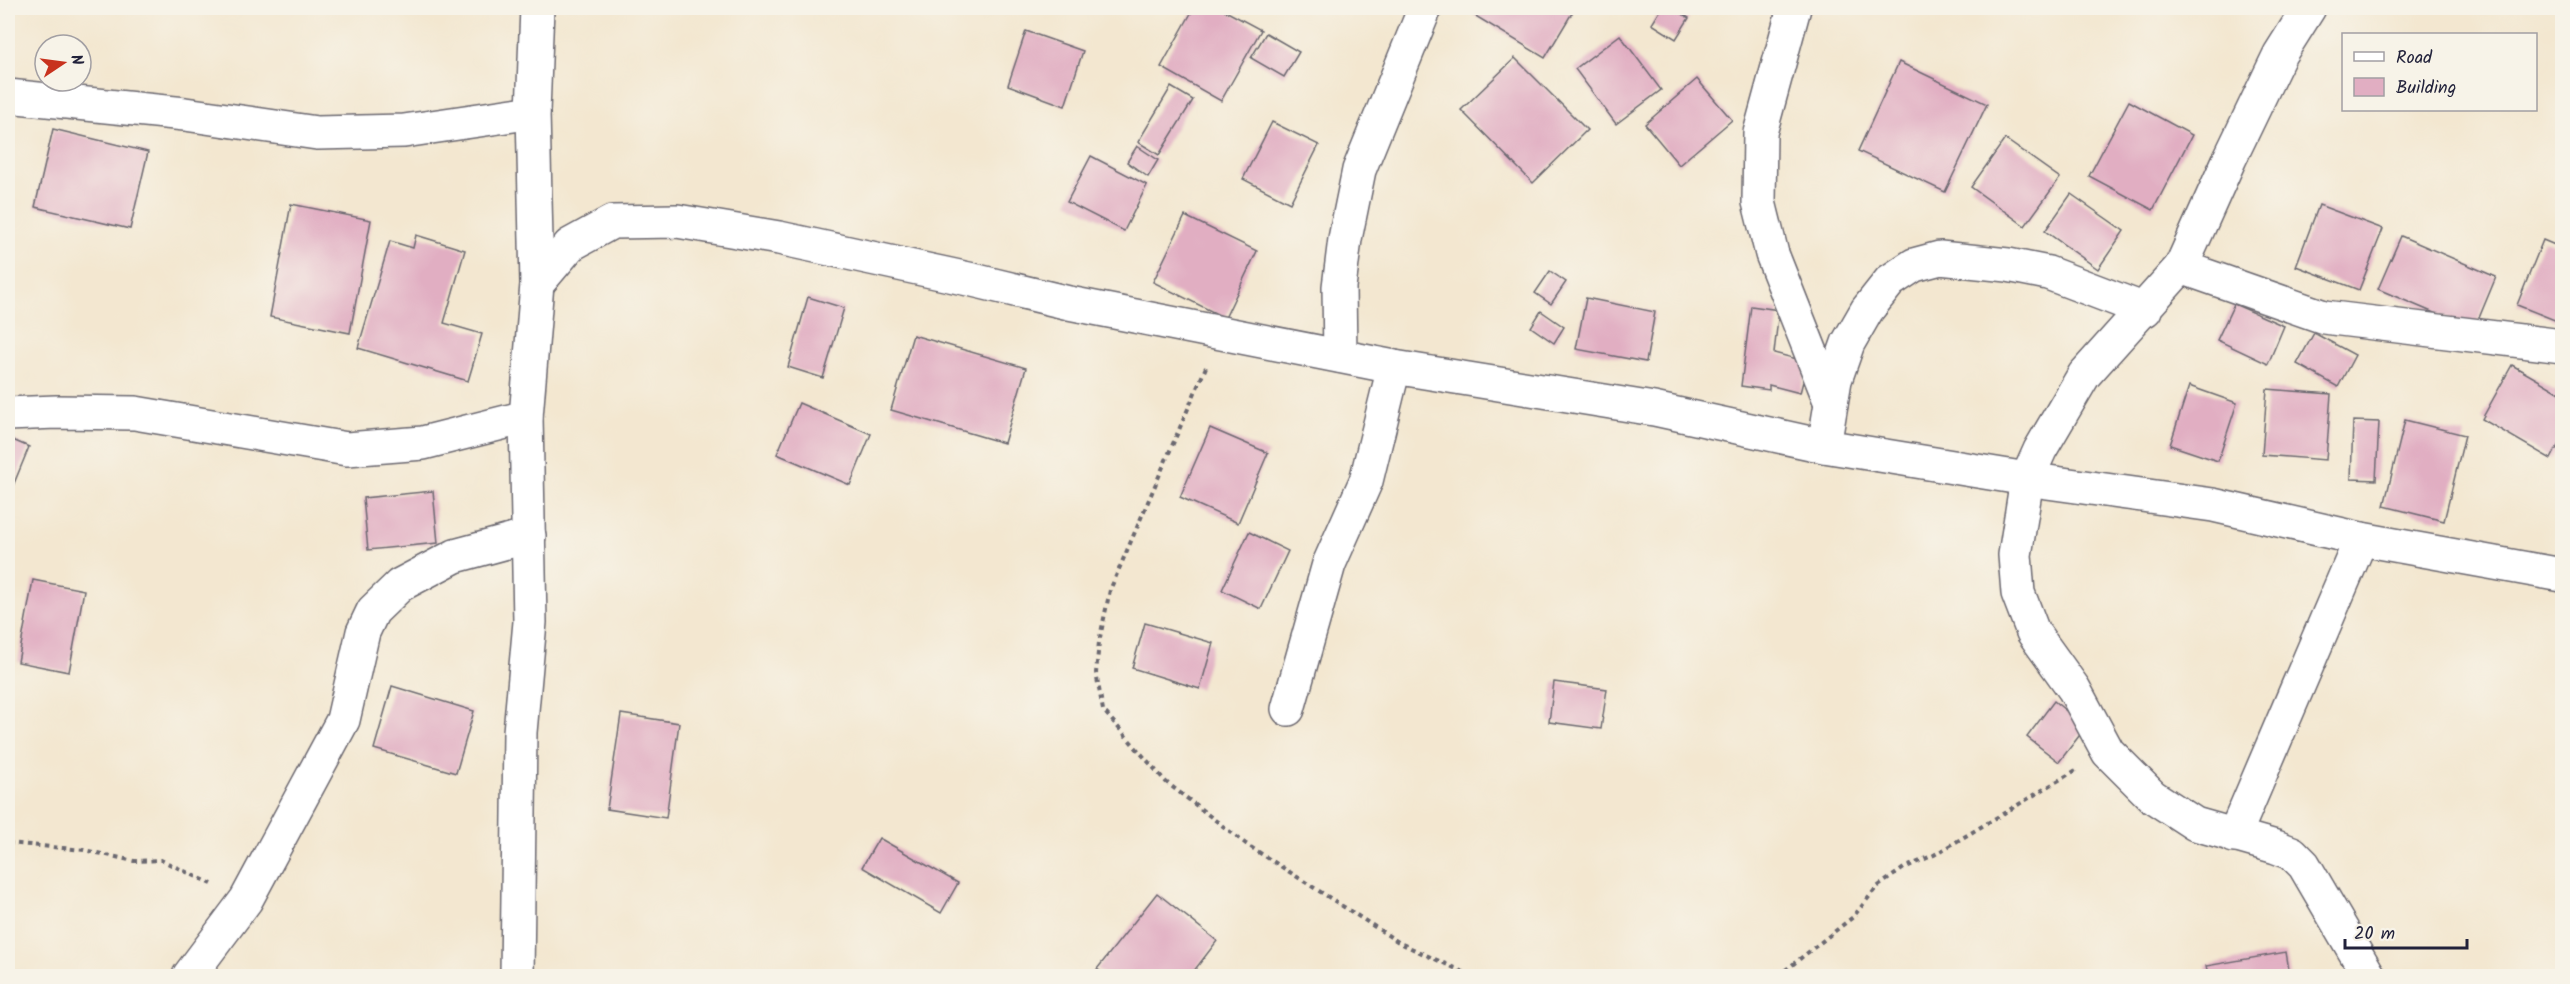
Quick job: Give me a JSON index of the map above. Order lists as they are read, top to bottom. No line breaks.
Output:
{"legend":["Road","Building"],"scale_bar":"20 m","north":"right"}
